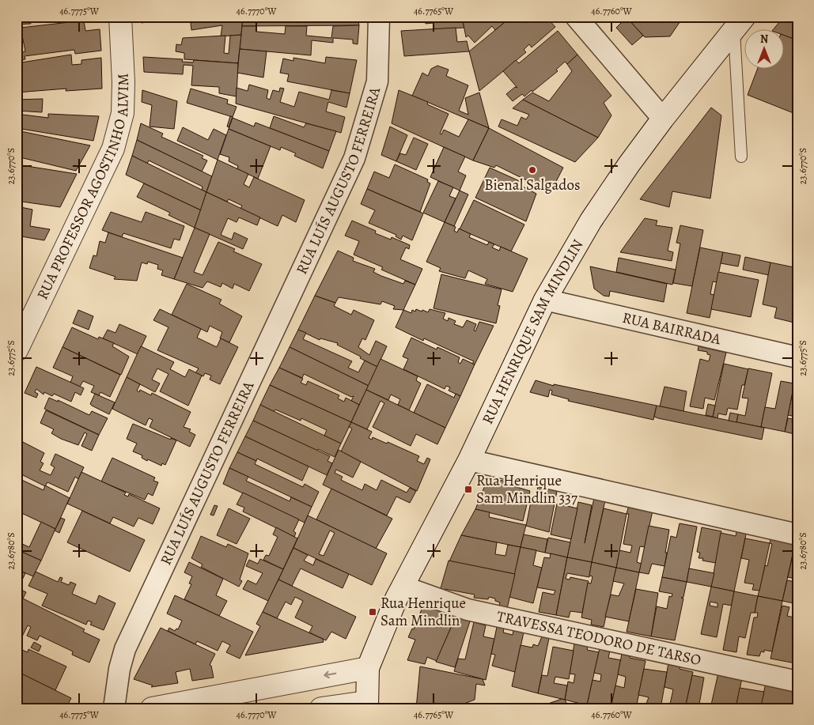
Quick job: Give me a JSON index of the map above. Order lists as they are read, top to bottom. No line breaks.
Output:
{"streets":{"main road":["RUA PROFESSOR AGOSTINHO ALVIM","RUA HENRIQUE SAM MINDLIN"],"street":["RUA LUÍS AUGUSTO FERREIRA","RUA BAIRRADA","TRAVESSA TEODORO DE TARSO"]},"crossings":[["RUA BAIRRADA","RUA HENRIQUE SAM MINDLIN"],["RUA HENRIQUE SAM MINDLIN","TRAVESSA TEODORO DE TARSO"]],"places":{"other":["Bienal Salgados"],"transit":["Rua Henrique Sam Mindlin 337","Rua Henrique Sam Mindlin"]},"north":"top","coordinates":["46.7775°W","46.7770°W","46.7765°W","46.7760°W","23.6770°S","23.6775°S","23.6780°S"]}
